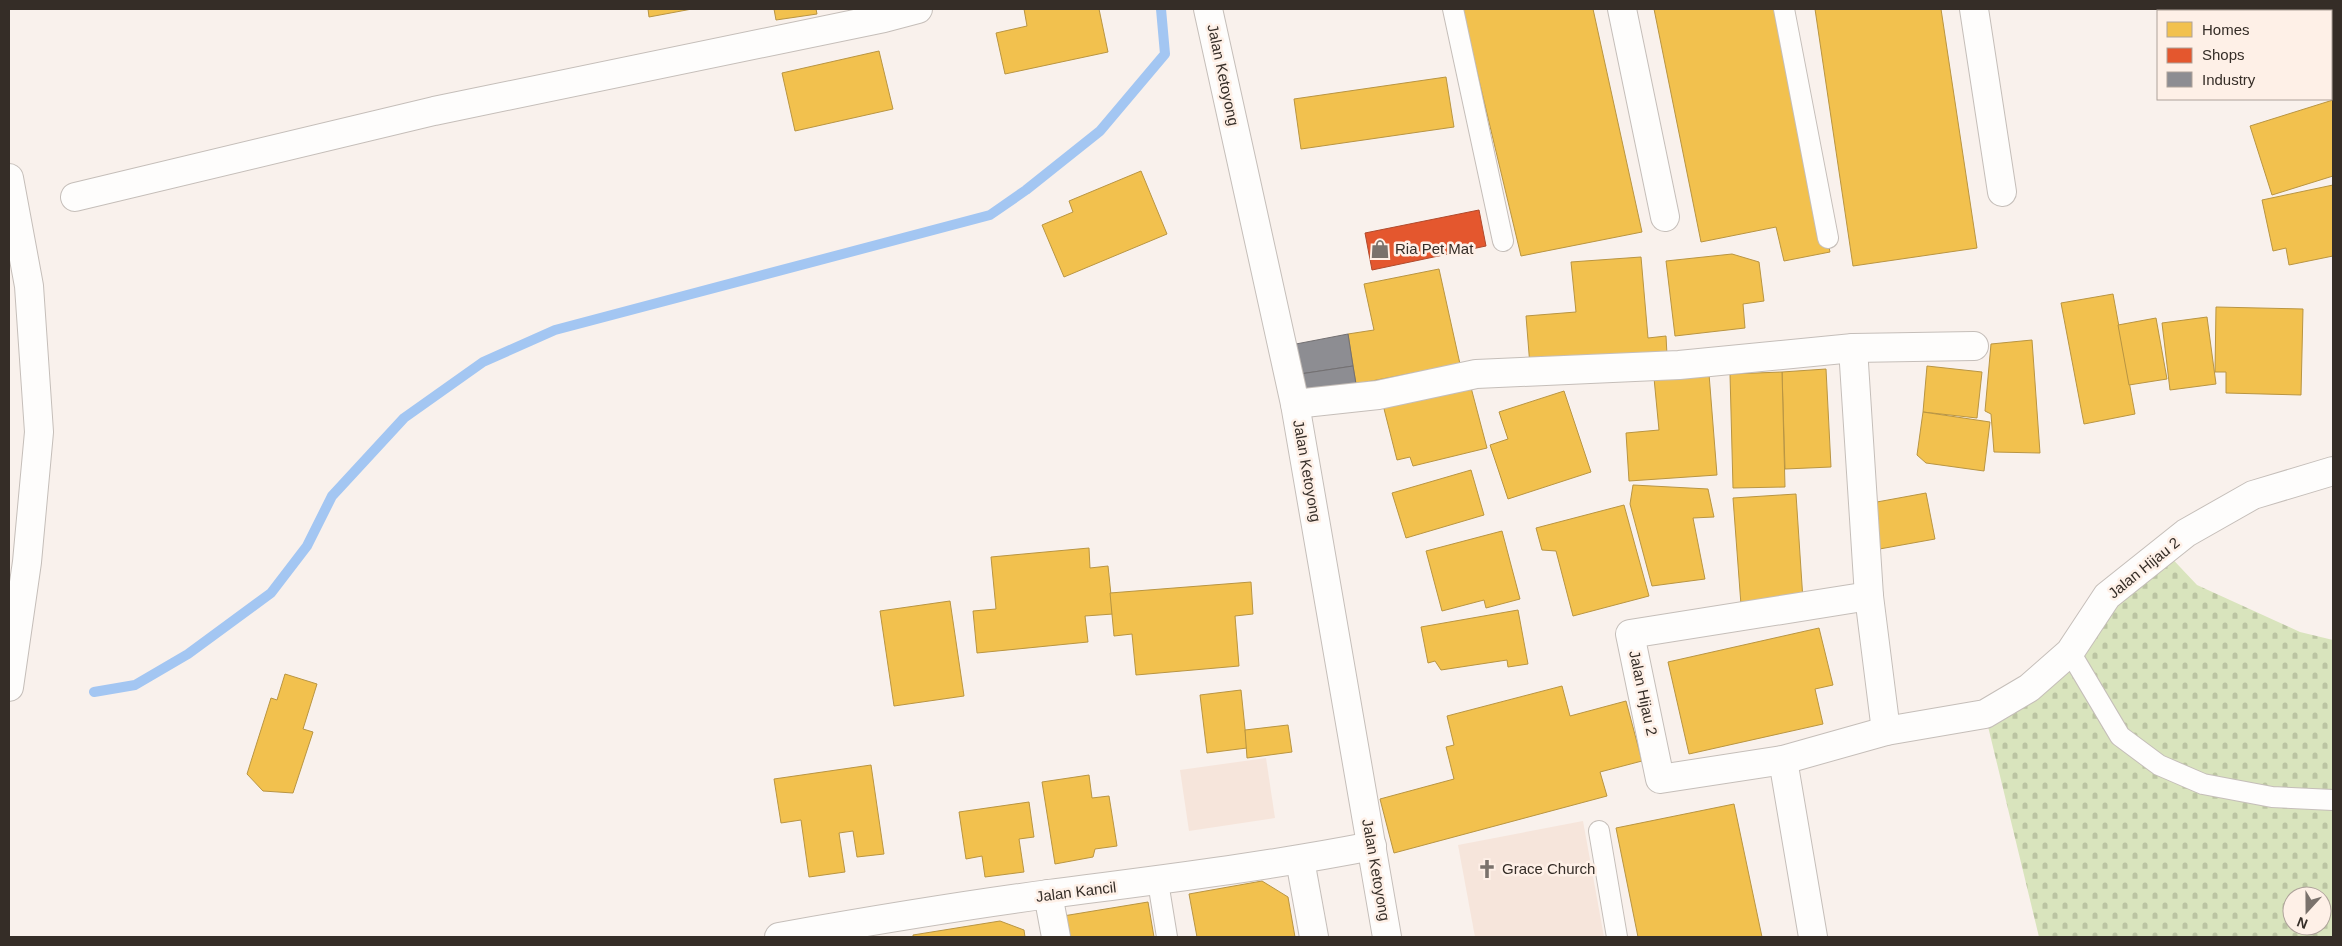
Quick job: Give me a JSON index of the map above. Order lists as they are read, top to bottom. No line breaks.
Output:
{"streets":{"street":["Jalan Ketoyong","Jalan Hijau 2","Jalan Kancil"]},"crossings":[["Jalan Ketoyong","Jalan Kancil"]],"places":{"shop":["Ria Pet Mat"],"church":["Grace Church"]},"legend":["Homes","Shops","Industry"],"north":"bottom"}
